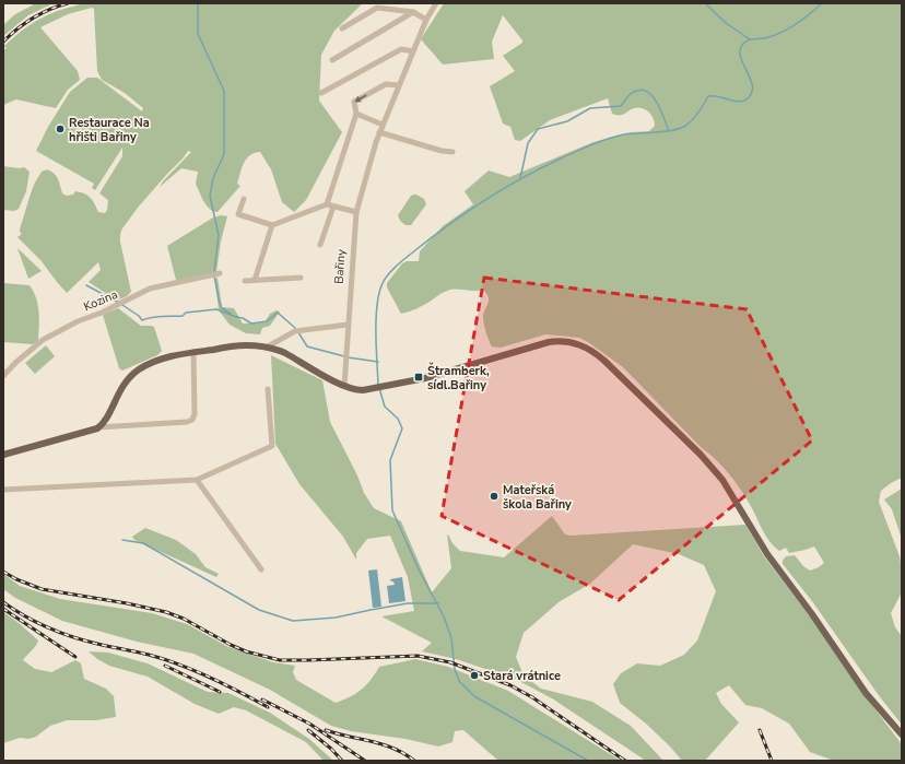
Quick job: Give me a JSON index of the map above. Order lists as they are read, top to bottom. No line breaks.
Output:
{"streets":{"street":["Bařiny","Kozina"]},"places":{"other":["Restaurace Na hřišti Bařiny","Mateřská škola Bařiny","Stará vrátnice"],"transit":["Štramberk, sídl.Bařiny"]}}
